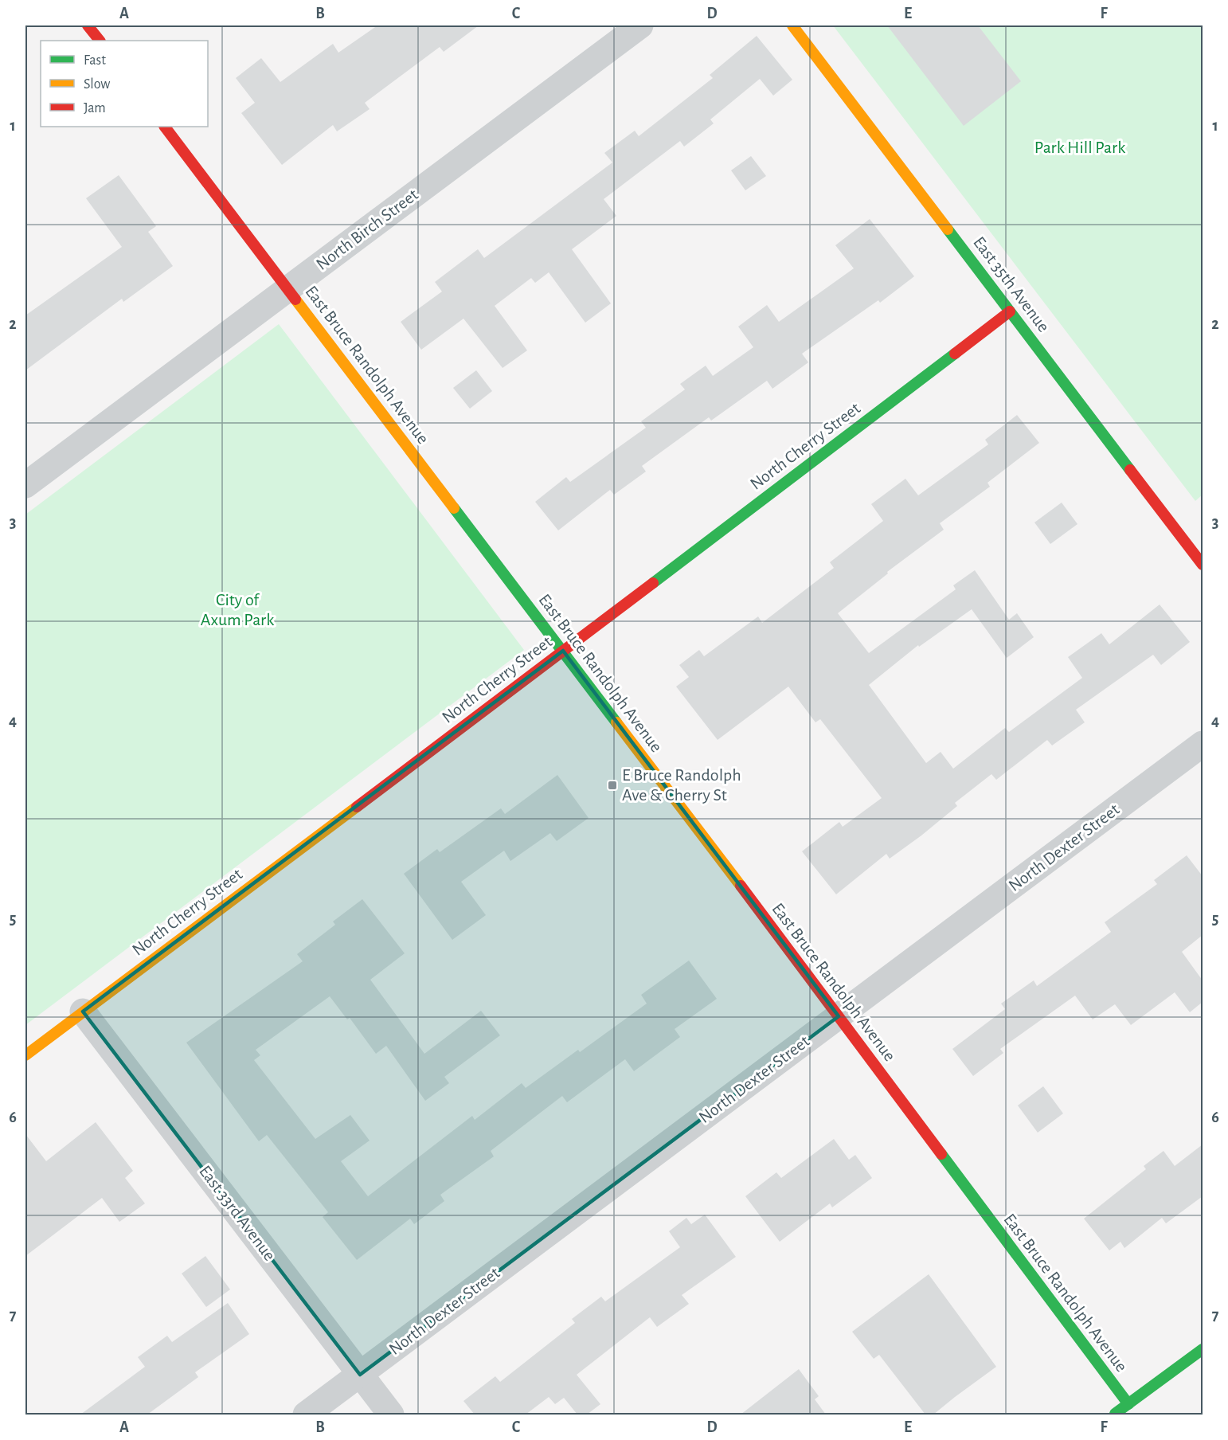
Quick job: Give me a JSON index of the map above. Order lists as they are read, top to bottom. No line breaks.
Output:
{"streets":{"street":["North Birch Street","East 35th Avenue","East Bruce Randolph Avenue","North Cherry Street","North Dexter Street","East 33rd Avenue"]},"crossings":[["North Birch Street","East Bruce Randolph Avenue"],["East 35th Avenue","North Cherry Street"],["East Bruce Randolph Avenue","North Cherry Street"],["East Bruce Randolph Avenue","North Dexter Street"],["North Cherry Street","East 33rd Avenue"],["North Dexter Street","East 33rd Avenue"]],"parks":["Park Hill Park","City of Axum Park"],"places":{"transit":["E Bruce Randolph Ave & Cherry St"]},"legend":["Fast","Slow","Jam"],"grid":{"columns":["A","B","C","D","E","F"],"rows":["1","2","3","4","5","6","7"]}}
